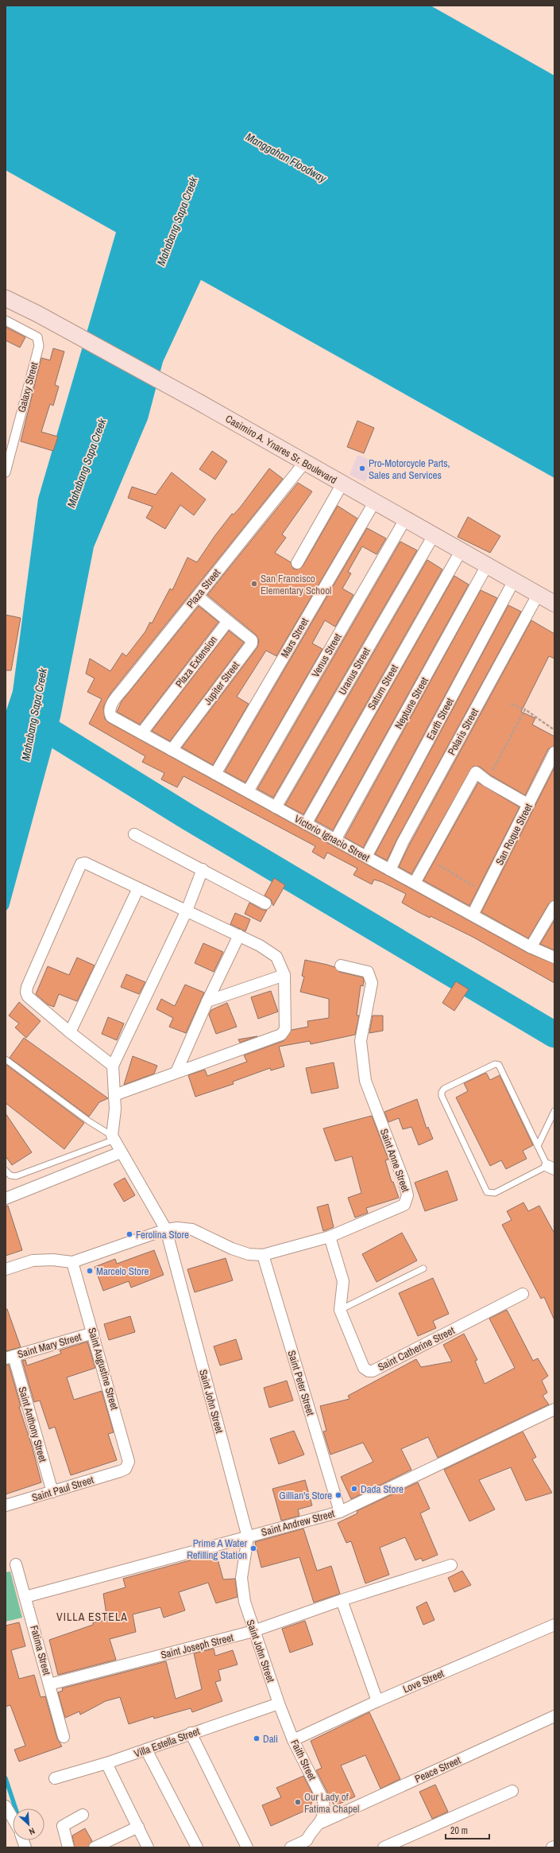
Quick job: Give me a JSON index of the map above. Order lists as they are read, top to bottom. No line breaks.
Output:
{"streets":{"main road":["Casimiro A. Ynares Sr. Boulevard"],"street":["Galaxy Street","Plaza Street","Mars Street","Venus Street","Plaza Extension","Uranus Street","Jupiter Street","Saturn Street","Neptune Street","Earth Street","Polaris Street","San Roque Street","Victorio Ignacio Street","Saint Anne Street","Saint Mary Street","Saint Catherine Street","Saint Augustine Street","Saint Peter Street","Saint John Street","Saint Anthony Street","Saint Paul Street","Saint Andrew Street","Saint Joseph Street","Fatima Street","Love Street","Villa Estella Street","Faith Street","Peace Street"]},"crossings":[["Casimiro A. Ynares Sr. Boulevard","Plaza Street"],["Casimiro A. Ynares Sr. Boulevard","Mars Street"],["Casimiro A. Ynares Sr. Boulevard","Venus Street"],["Casimiro A. Ynares Sr. Boulevard","Uranus Street"],["Casimiro A. Ynares Sr. Boulevard","Saturn Street"],["Casimiro A. Ynares Sr. Boulevard","Neptune Street"],["Casimiro A. Ynares Sr. Boulevard","Earth Street"],["Casimiro A. Ynares Sr. Boulevard","Polaris Street"],["Plaza Street","Victorio Ignacio Street"],["Mars Street","Victorio Ignacio Street"],["Venus Street","Victorio Ignacio Street"],["Plaza Extension","Jupiter Street"],["Plaza Extension","Victorio Ignacio Street"],["Uranus Street","Victorio Ignacio Street"],["Jupiter Street","Victorio Ignacio Street"],["Saturn Street","Victorio Ignacio Street"],["Neptune Street","Victorio Ignacio Street"],["Earth Street","Victorio Ignacio Street"],["Polaris Street","Victorio Ignacio Street"],["San Roque Street","Victorio Ignacio Street"],["Saint Anne Street","Saint Catherine Street"],["Saint Anne Street","Saint Augustine Street"],["Saint Anne Street","Saint Peter Street"],["Saint Anne Street","Saint John Street"],["Saint Mary Street","Saint Augustine Street"],["Saint Mary Street","Saint Anthony Street"],["Saint Augustine Street","Saint Paul Street"],["Saint Peter Street","Saint Andrew Street"],["Saint John Street","Saint Andrew Street"],["Saint John Street","Saint Joseph Street"],["Saint John Street","Villa Estella Street"],["Saint John Street","Faith Street"],["Saint Anthony Street","Saint Paul Street"],["Saint Andrew Street","Fatima Street"],["Saint Joseph Street","Fatima Street"],["Love Street","Faith Street"],["Villa Estella Street","Faith Street"],["Faith Street","Peace Street"]],"districts":["VILLA ESTELA"],"water":["Manggahan Floodway","Mahabang Sapa Creek"],"places":["Pro-Motorcycle Parts, Sales and Services","San Francisco Elementary School","Ferolina Store","Marcelo Store","Dada Store","Gillian's Store","Prime A Water Refilling Station","Dali","Our Lady of Fatima Chapel"],"scale_bar":"20 m","north":"bottom right"}
